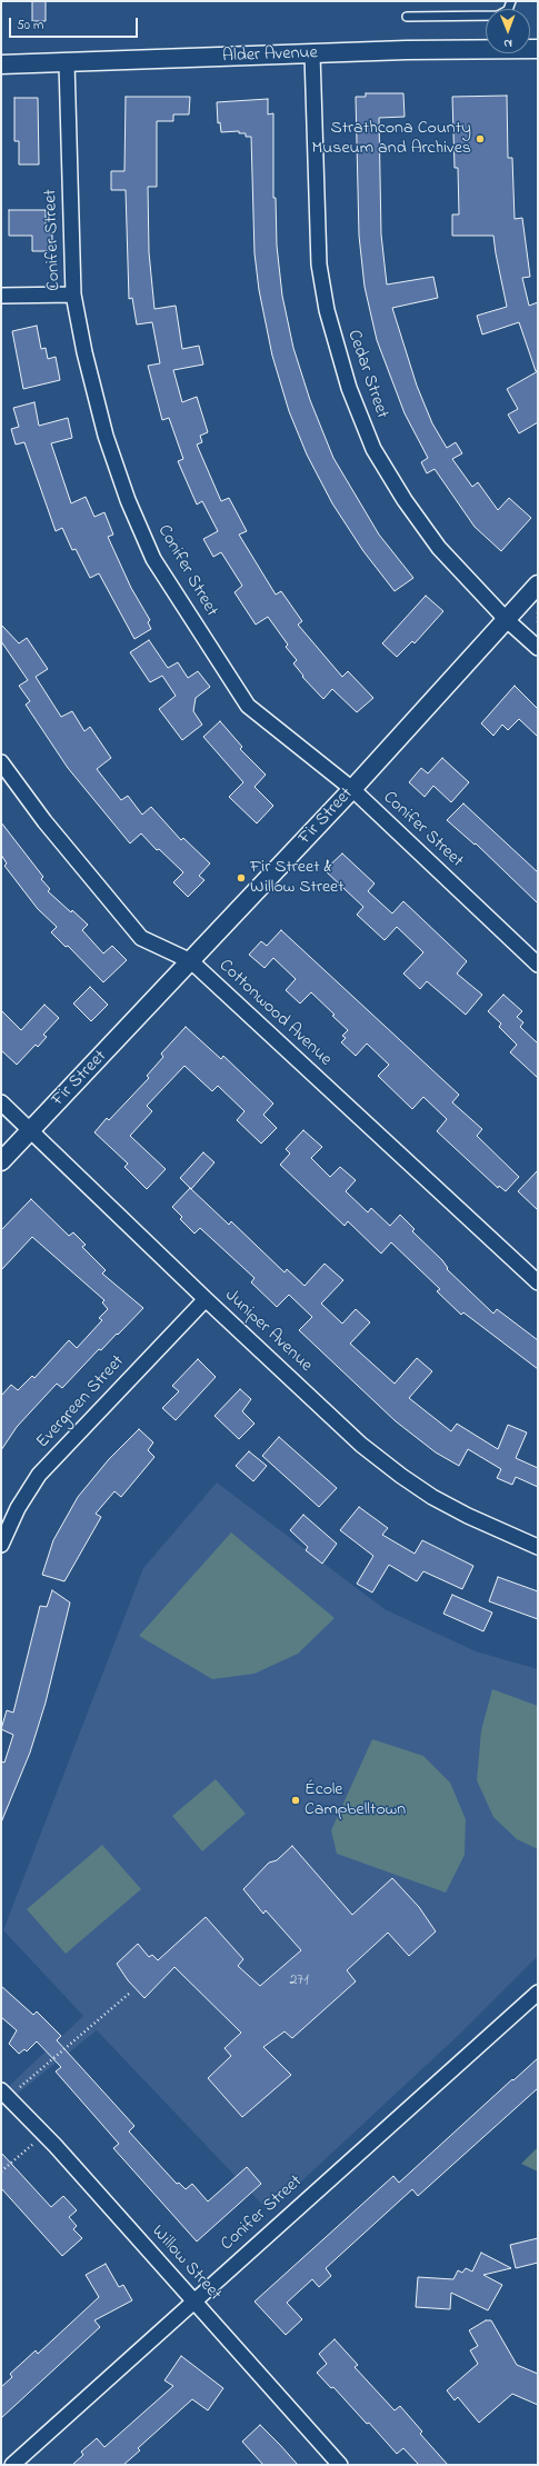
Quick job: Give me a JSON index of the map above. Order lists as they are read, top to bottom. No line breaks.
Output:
{"streets":{"street":["Alder Avenue","Conifer Street","Cedar Street","Fir Street","Cottonwood Avenue","Juniper Avenue","Evergreen Street","Willow Street"]},"crossings":[["Alder Avenue","Conifer Street"],["Alder Avenue","Cedar Street"],["Conifer Street","Fir Street"],["Conifer Street","Willow Street"],["Cedar Street","Fir Street"],["Fir Street","Cottonwood Avenue"],["Fir Street","Juniper Avenue"],["Juniper Avenue","Evergreen Street"]],"places":["Strathcona County Museum and Archives","Fir Street & Willow Street","École Campbelltown"],"house_numbers":["271"],"scale_bar":"50 m","north":"bottom"}
